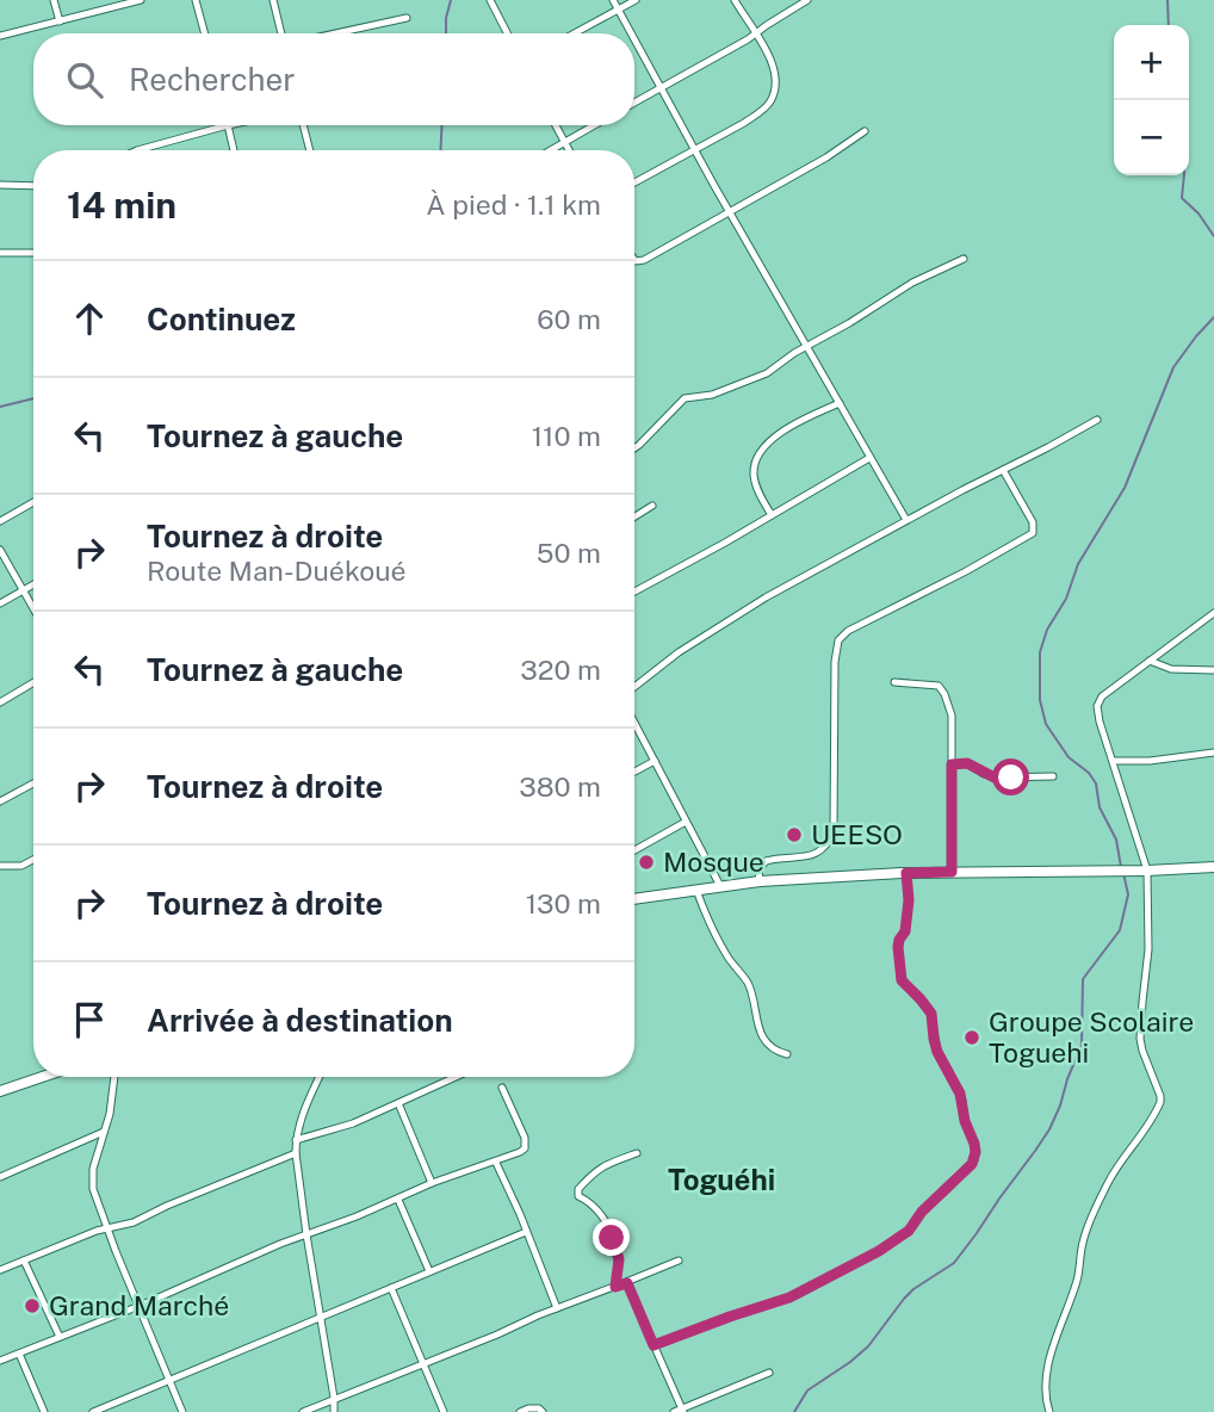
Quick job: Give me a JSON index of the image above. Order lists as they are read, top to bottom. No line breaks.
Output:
{"districts":["Toguéhi"],"places":["UEESO","Mosque","Groupe Scolaire Toguehi","Grand Marché"],"page":{"map_buttons":["+","−"],"search":"Rechercher","heading":["14 min","À pied · 1.1 km"],"list":[["Continuez","60 m"],["Tournez à gauche","110 m"],["Tournez à droite","Route Man-Duékoué","50 m"],["Tournez à gauche","320 m"],["Tournez à droite","380 m"],["Tournez à droite","130 m"],"Arrivée à destination"]}}
